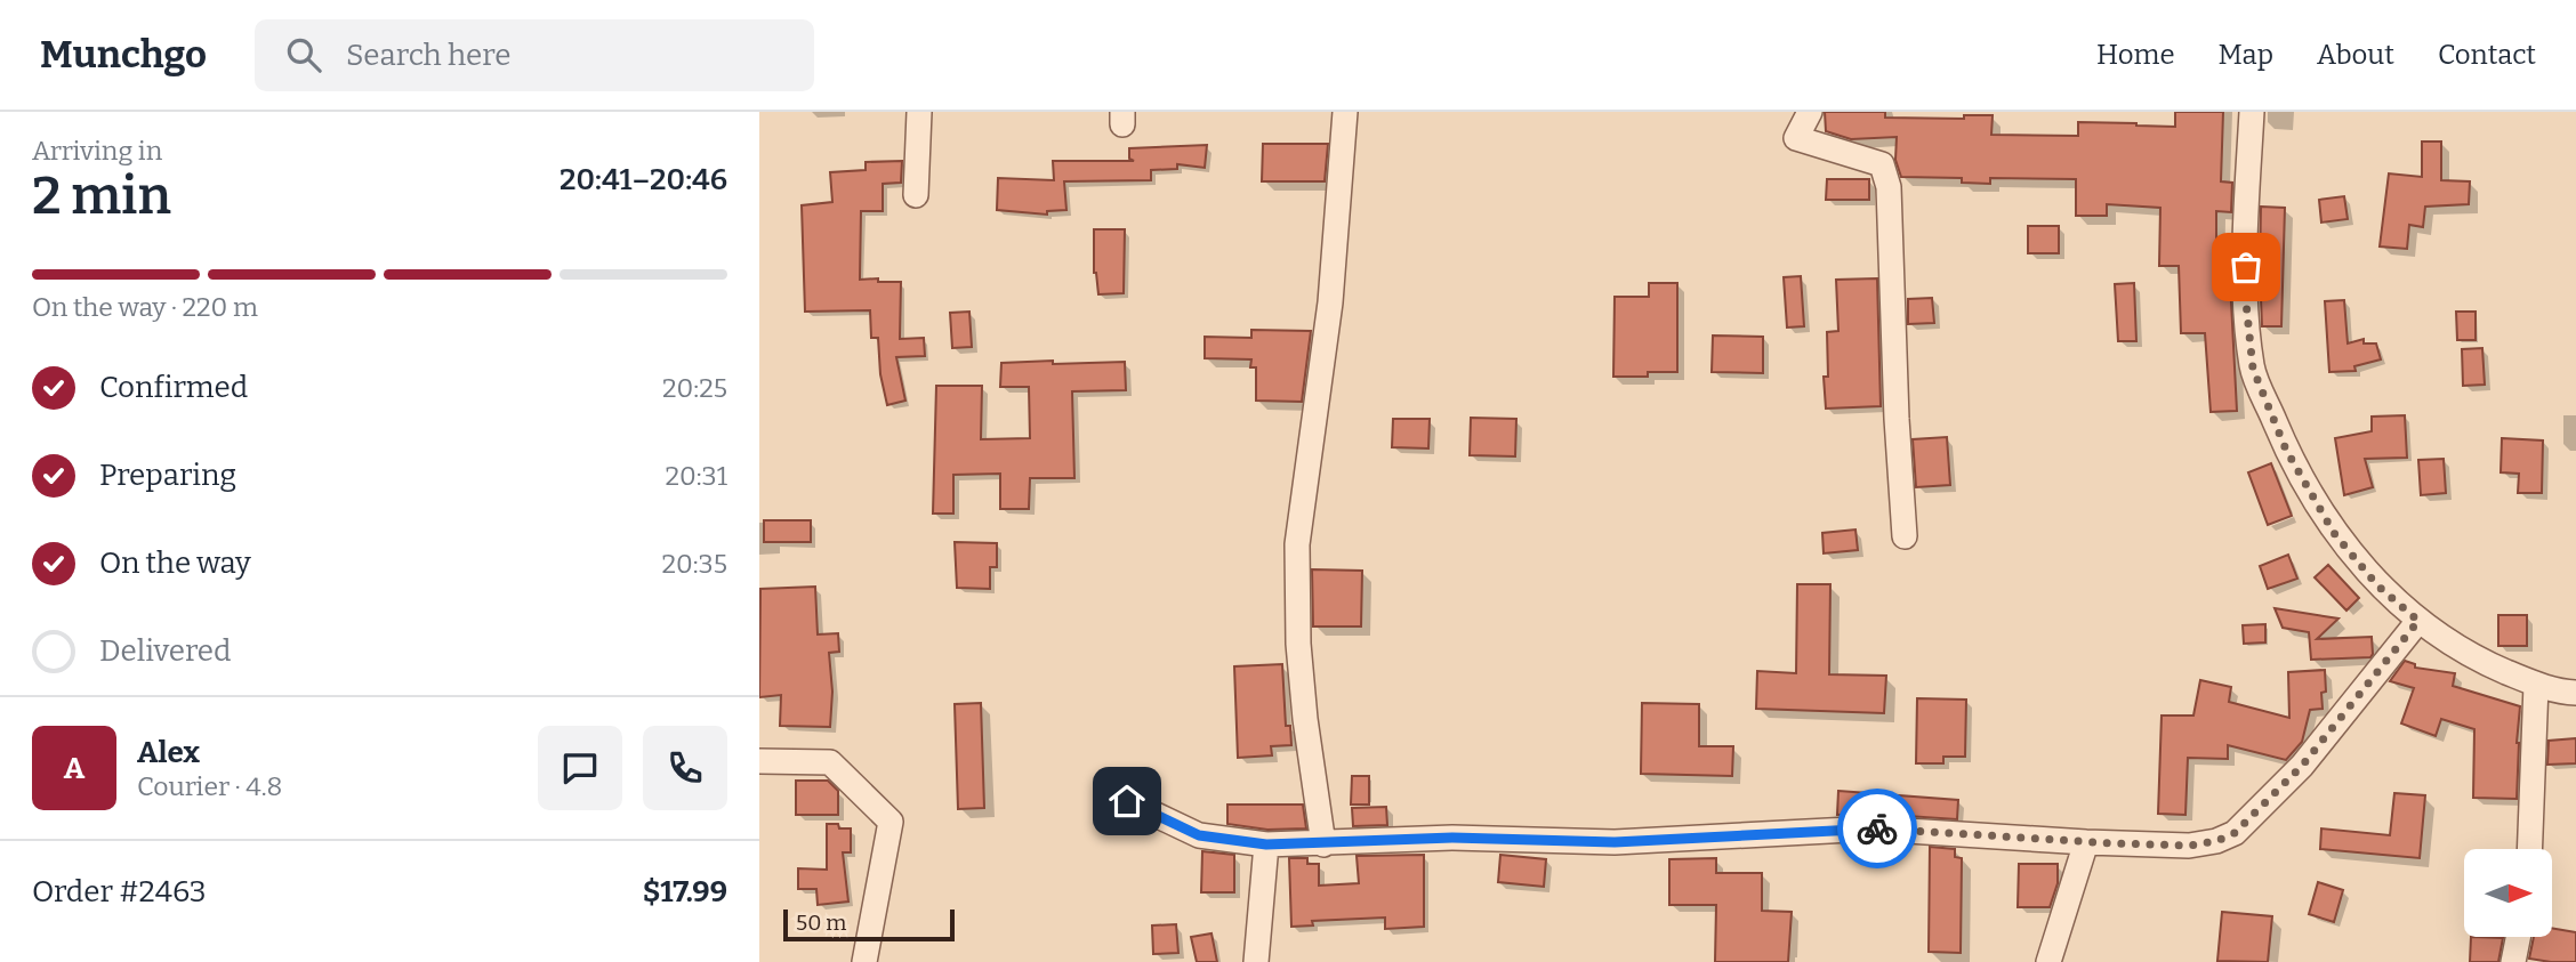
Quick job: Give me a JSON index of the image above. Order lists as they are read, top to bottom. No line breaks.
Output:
{"scale_bar":"50 m","north":"right","page":{"header":"Munchgo","search":"Search here","nav":["Home","Map","About","Contact"],"heading":["2 min","Arriving in","20:41–20:46"],"panel":["Alex","Courier · 4.8","Order #2463","$17.99"],"bar":"On the way · 220 m","list":[["Confirmed","20:25"],["Preparing","20:31"],["On the way","20:35"],"Delivered"],"round":"A","scale":"50 m"}}
